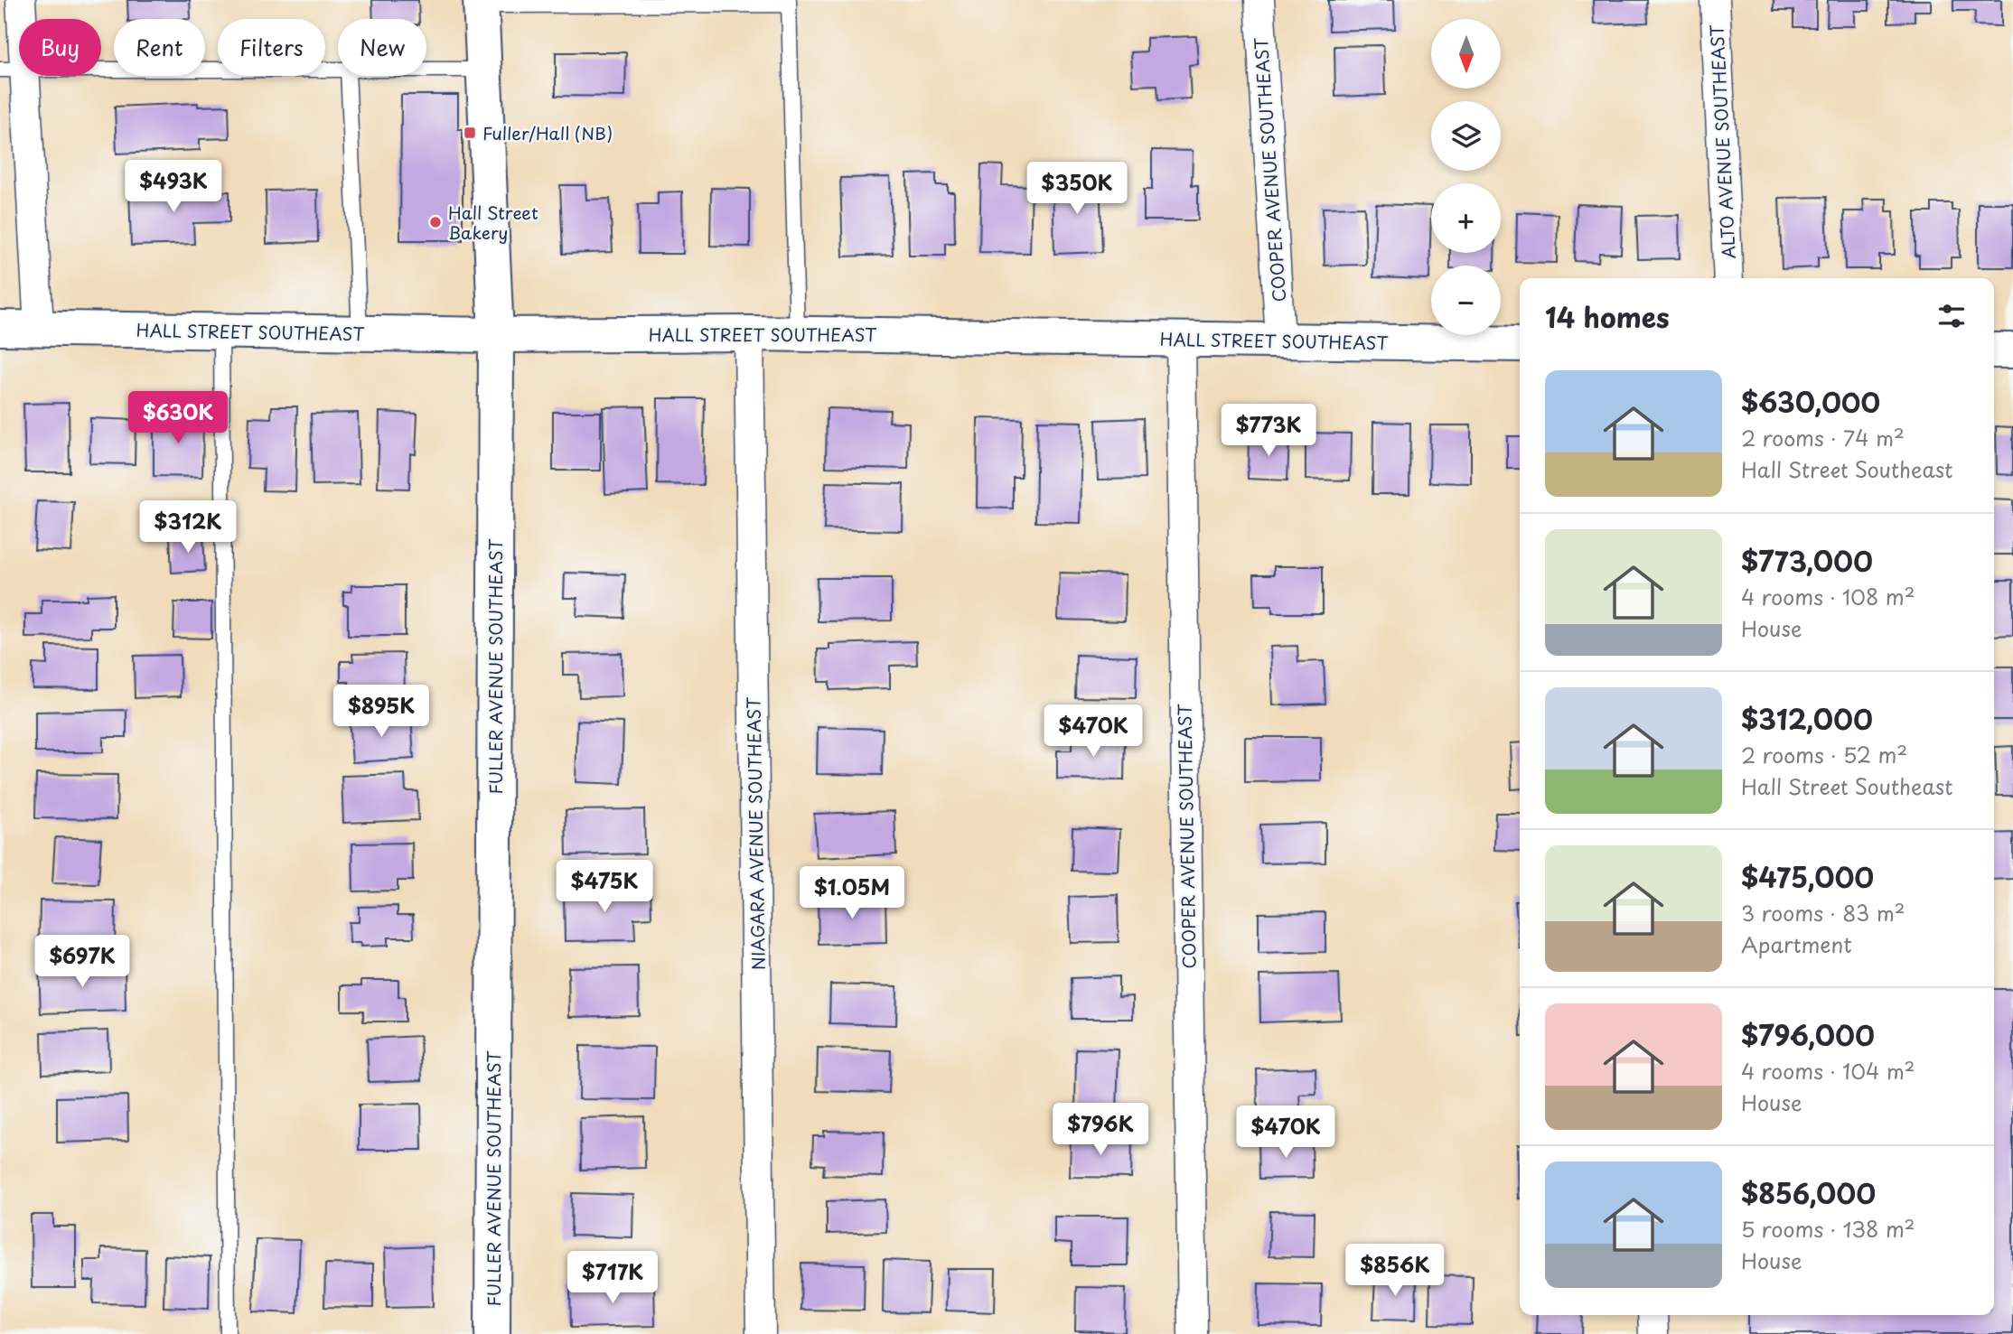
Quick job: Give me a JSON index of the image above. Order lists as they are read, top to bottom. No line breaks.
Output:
{"streets":{"main road":["HALL STREET SOUTHEAST","FULLER AVENUE SOUTHEAST"],"street":["ALTO AVENUE SOUTHEAST","COOPER AVENUE SOUTHEAST","NIAGARA AVENUE SOUTHEAST"]},"crossings":[["COOPER AVENUE SOUTHEAST","HALL STREET SOUTHEAST"],["HALL STREET SOUTHEAST","FULLER AVENUE SOUTHEAST"],["HALL STREET SOUTHEAST","NIAGARA AVENUE SOUTHEAST"]],"places":{"transit":["Fuller/Hall (NB)"],"other":["Hall Street Bakery"]},"north":"bottom","page":{"map_buttons":["+","−"],"chip":["Buy","Rent","Filters","New"],"price":["$493K","$350K","$630K","$773K","$312K","$895K","$470K","$475K","$1.05M","$697K","$796K","$470K","$856K","$717K"],"heading":"14 homes","list":[{"name":"$630,000","note":"2 rooms · 74 m² · Hall Street Southeast"},{"name":"$773,000","note":"4 rooms · 108 m² · House"},{"name":"$312,000","note":"2 rooms · 52 m² · Hall Street Southeast"},{"name":"$475,000","note":"3 rooms · 83 m² · Apartment"},{"name":"$796,000","note":"4 rooms · 104 m² · House"},{"name":"$856,000","note":"5 rooms · 138 m² · House"}]}}
